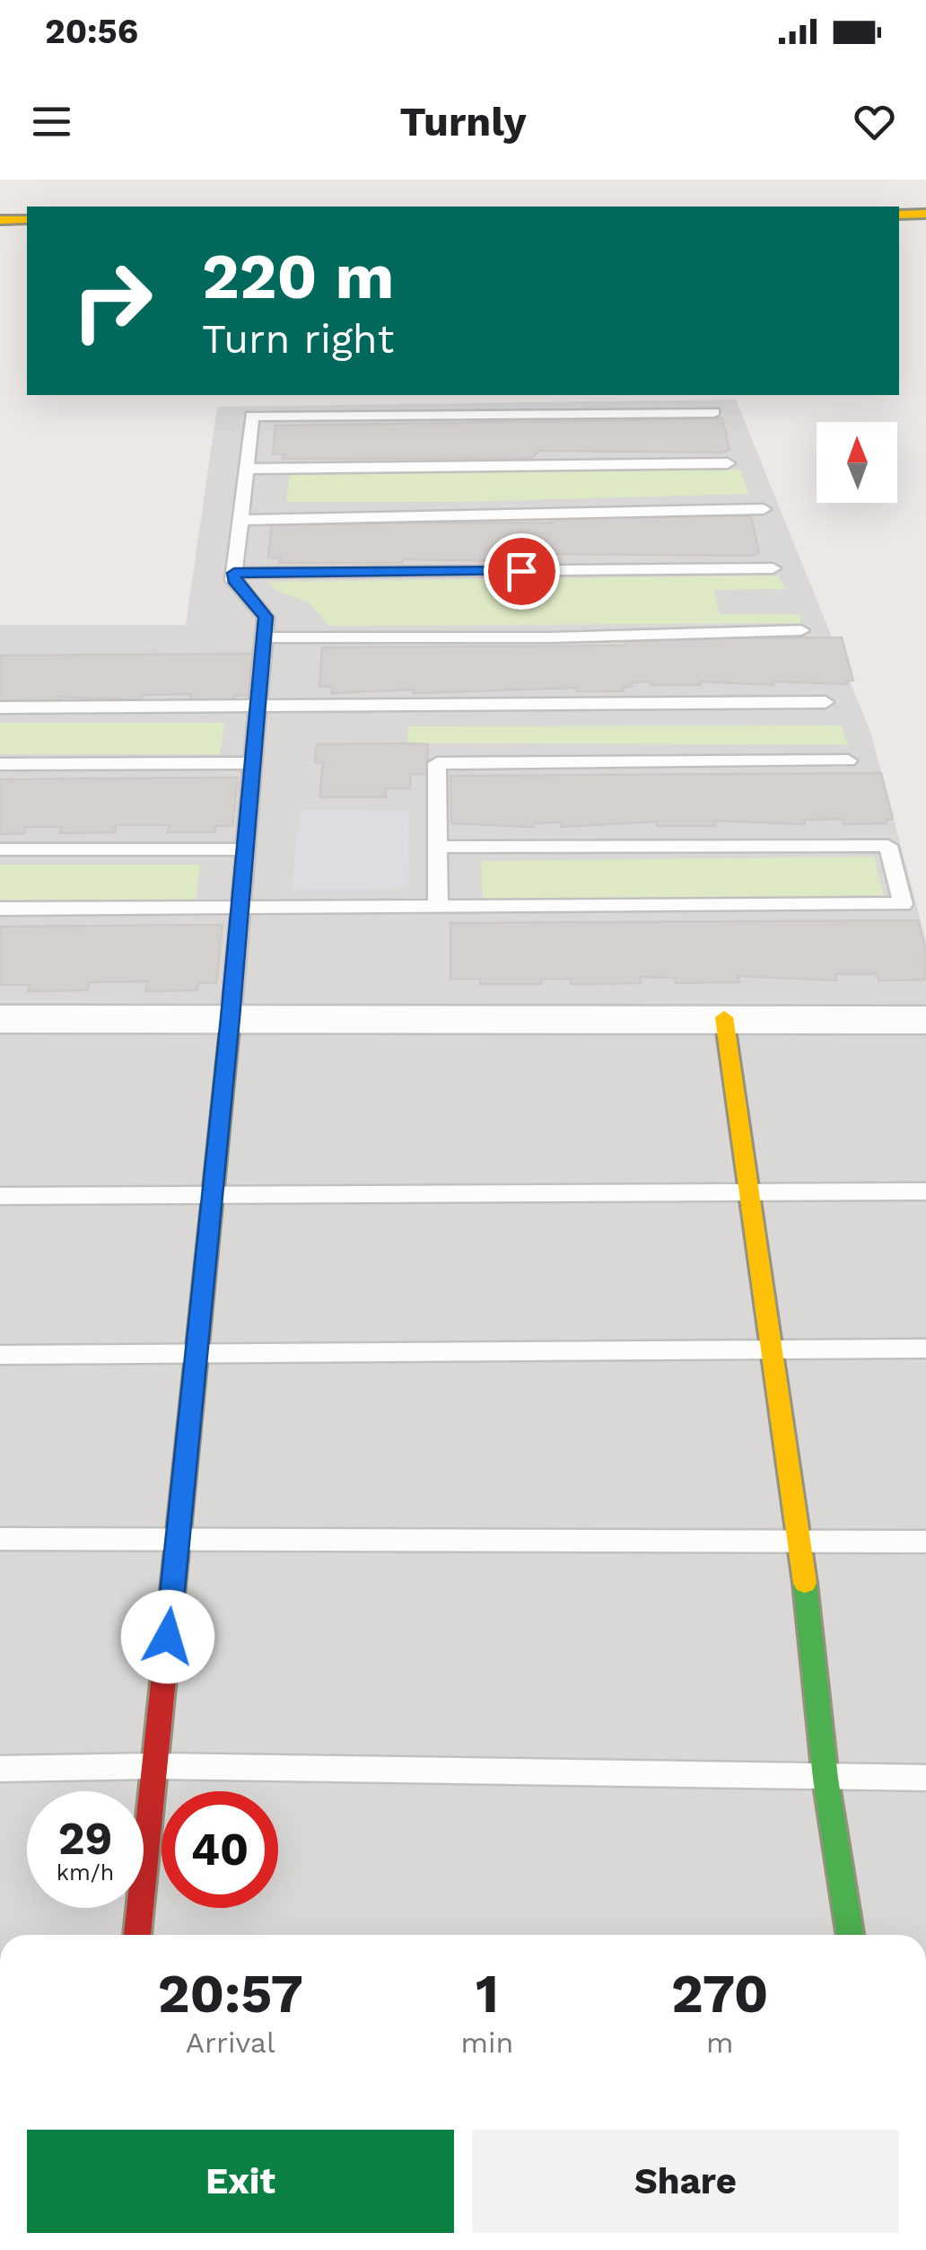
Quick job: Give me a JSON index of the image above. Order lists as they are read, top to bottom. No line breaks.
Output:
{"north":"top","page":{"status":"20:56","header":"Turnly","turn":["220 m","Turn right"],"speed":"29 km/h","limit":"40","eta":["20:57","Arrival","1","min","270","m"],"buttons":["Exit","Share"]}}
